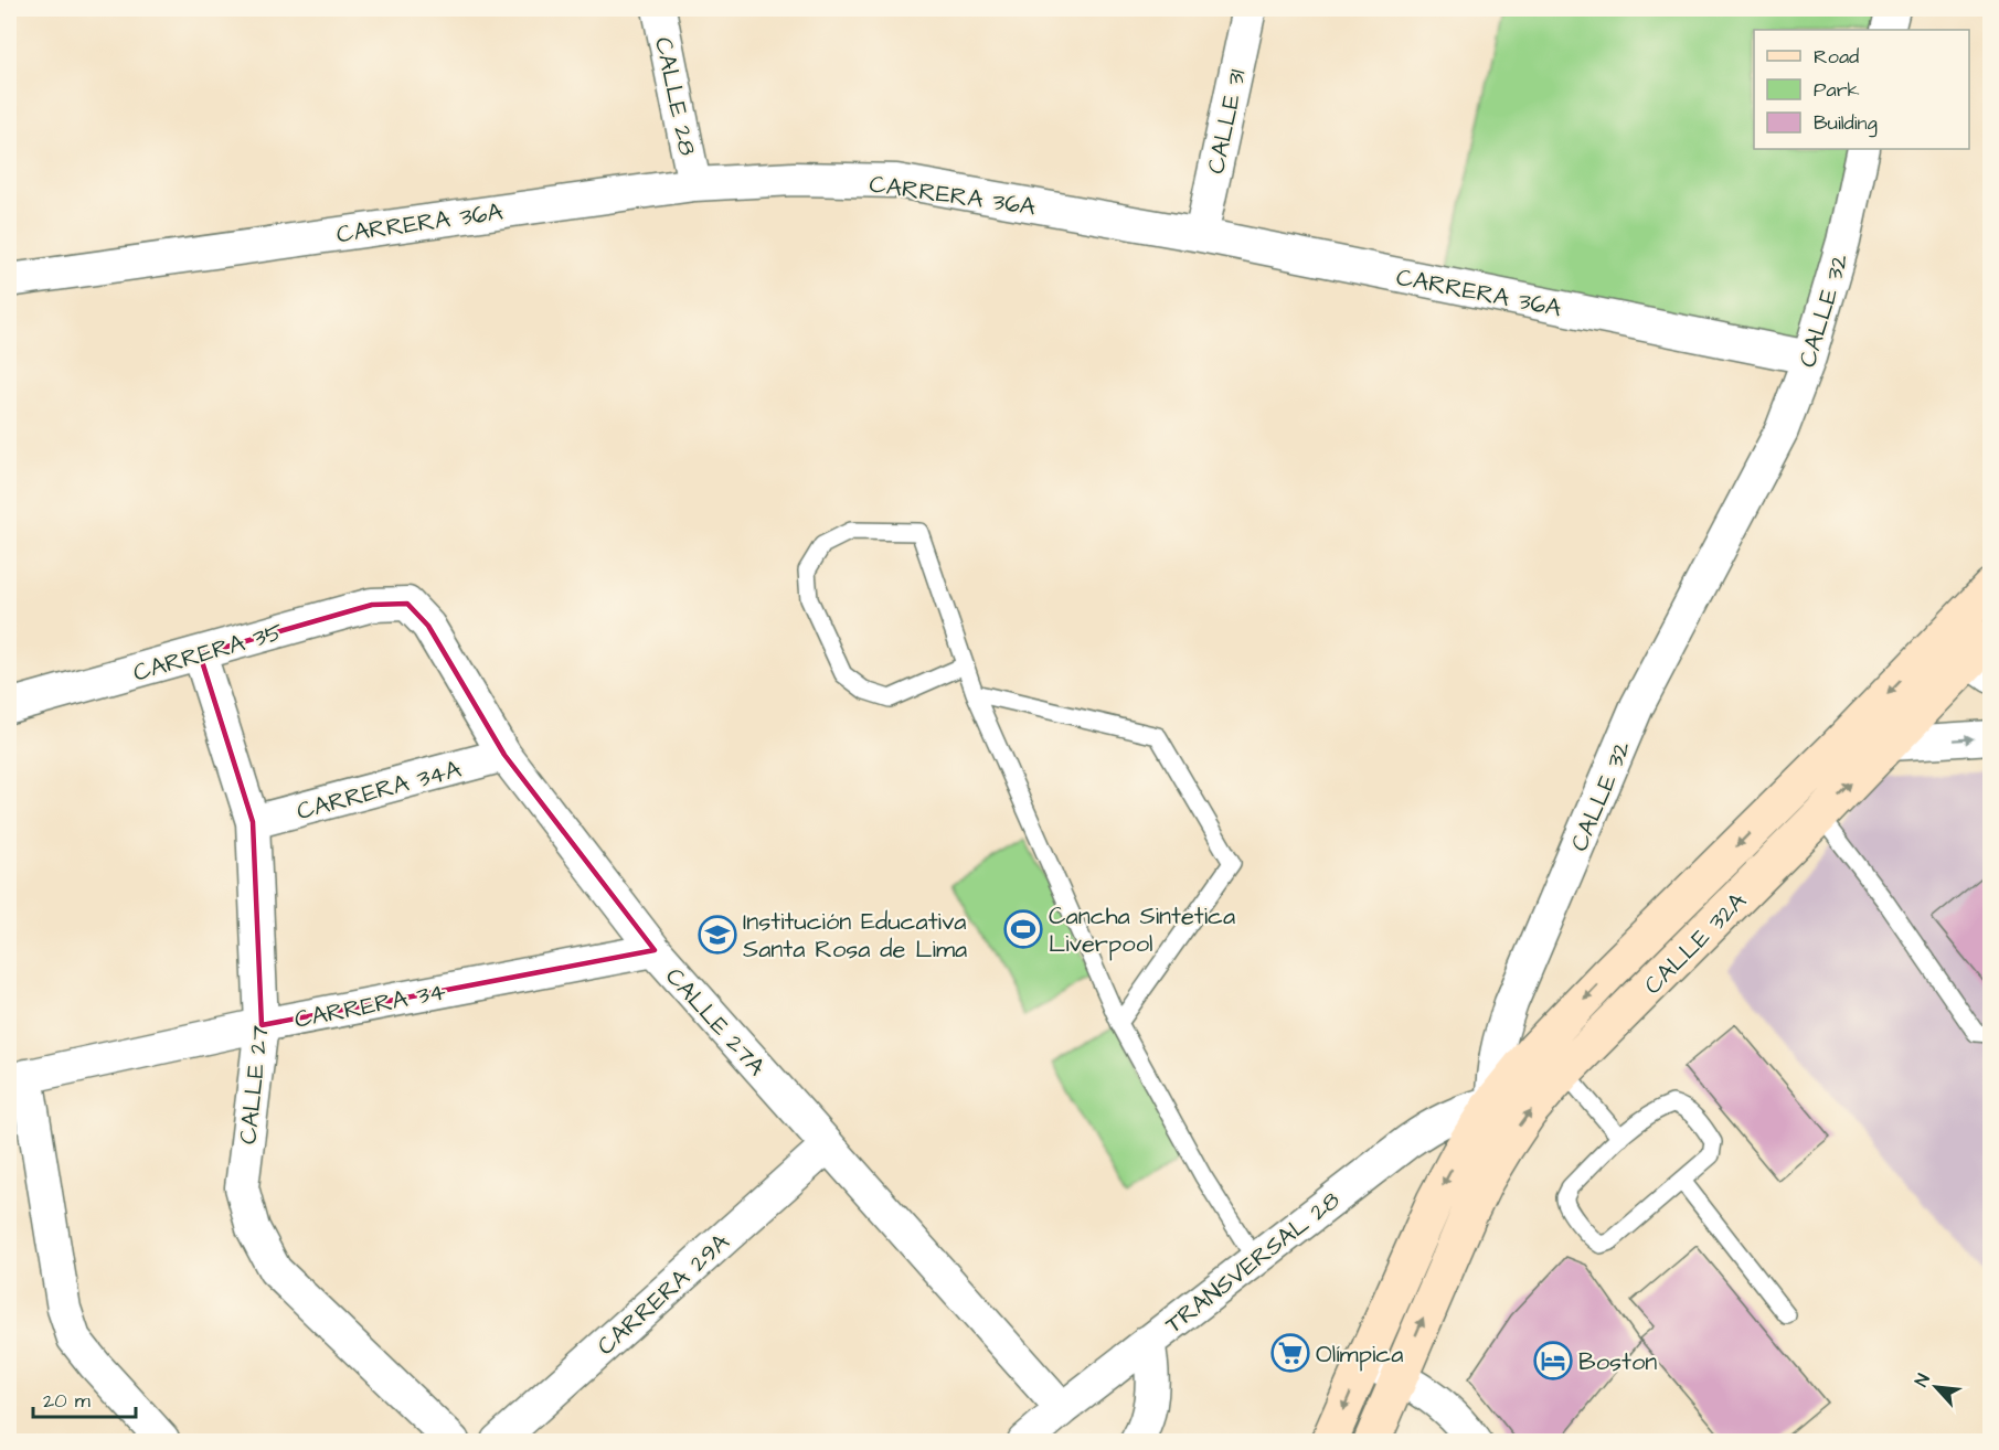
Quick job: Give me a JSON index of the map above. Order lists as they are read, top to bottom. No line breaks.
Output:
{"streets":{"main road":["CALLE 32A"],"street":["CALLE 28","CALLE 31","CARRERA 36A","CALLE 32","CARRERA 35","CARRERA 34A","CARRERA 34","CALLE 27A","CALLE 27","TRANSVERSAL 28","CARRERA 29A"]},"crossings":[["CALLE 28","CARRERA 36A"],["CALLE 31","CARRERA 36A"],["CARRERA 36A","CALLE 32"],["CALLE 32","CALLE 32A"],["CALLE 32","TRANSVERSAL 28"],["CARRERA 35","CALLE 27A"],["CARRERA 35","CALLE 27"],["CARRERA 34A","CALLE 27A"],["CARRERA 34A","CALLE 27"],["CALLE 32A","TRANSVERSAL 28"],["CARRERA 34","CALLE 27A"],["CARRERA 34","CALLE 27"],["CALLE 27A","TRANSVERSAL 28"],["CALLE 27A","CARRERA 29A"]],"places":{"sports":["Cancha Sintetica Liverpool"],"school or university":["Institución Educativa Santa Rosa de Lima"],"supermarket":["Olímpica"],"hotel":["Boston"]},"legend":["Road","Park","Building"],"scale_bar":"20 m","north":"top left"}
